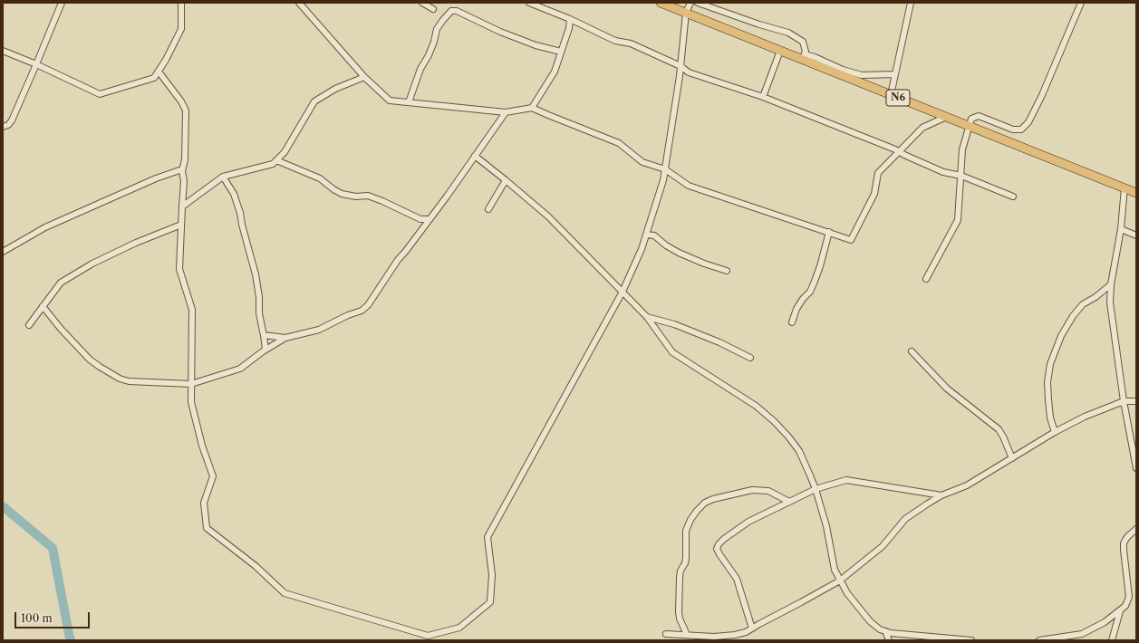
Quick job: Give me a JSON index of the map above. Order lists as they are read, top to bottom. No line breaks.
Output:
{"streets":{"highway":["N6"]},"scale_bar":"100 m"}
